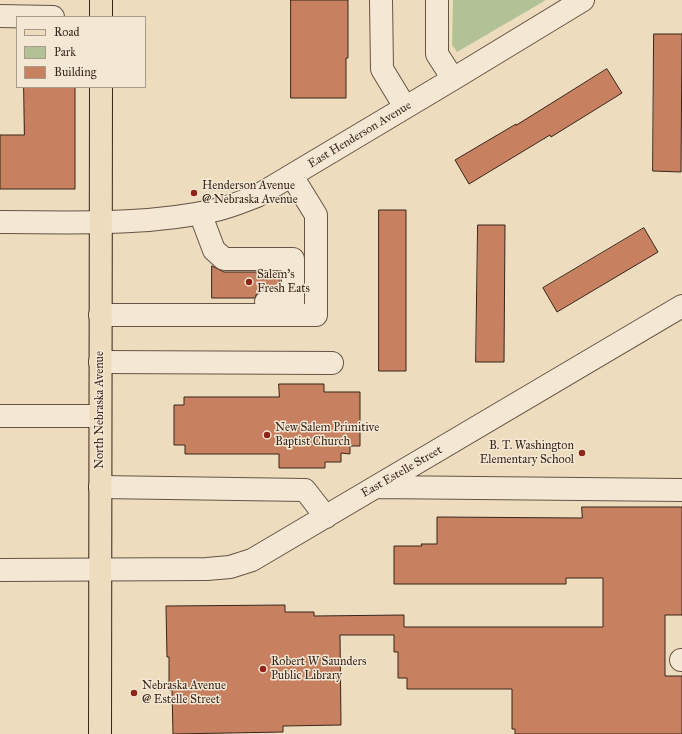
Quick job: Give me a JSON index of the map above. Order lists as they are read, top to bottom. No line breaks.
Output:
{"streets":{"main road":["North Nebraska Avenue"],"street":["East Henderson Avenue","East Estelle Street"]},"crossings":[["East Henderson Avenue","North Nebraska Avenue"],["North Nebraska Avenue","East Estelle Street"]],"places":["Henderson Avenue @ Nebraska Avenue","Salem's Fresh Eats","New Salem Primitive Baptist Church","B. T. Washington Elementary School","Robert W Saunders Public Library","Nebraska Avenue @ Estelle Street"],"legend":["Road","Park","Building"]}
